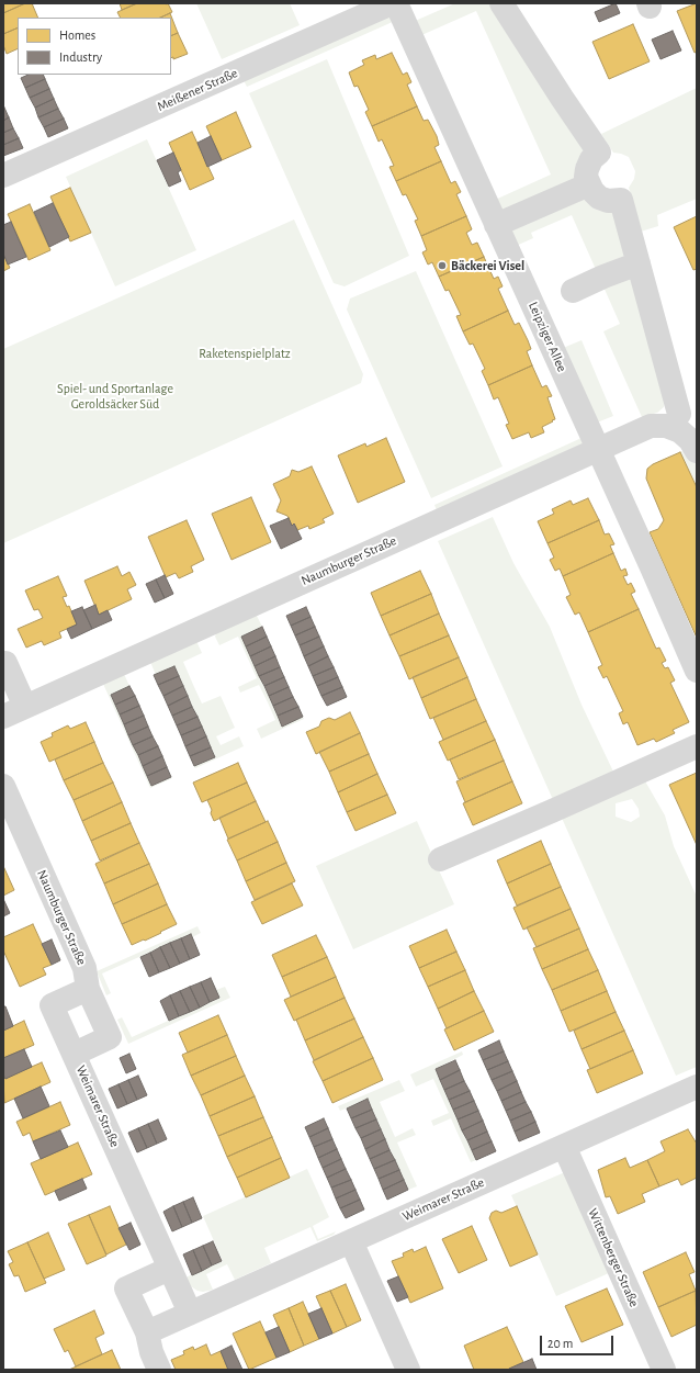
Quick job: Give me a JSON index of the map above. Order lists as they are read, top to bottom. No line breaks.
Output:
{"streets":{"street":["Meißener Straße","Leipziger Allee","Naumburger Straße","Weimarer Straße","Wittenberger Straße"]},"crossings":[["Leipziger Allee","Naumburger Straße"],["Naumburger Straße","Weimarer Straße"],["Weimarer Straße","Wittenberger Straße"]],"parks":["Raketenspielplatz","Spiel- und Sportanlage Geroldsäcker Süd"],"places":["Bäckerei Visel"],"legend":["Homes","Industry"],"scale_bar":"20 m"}
